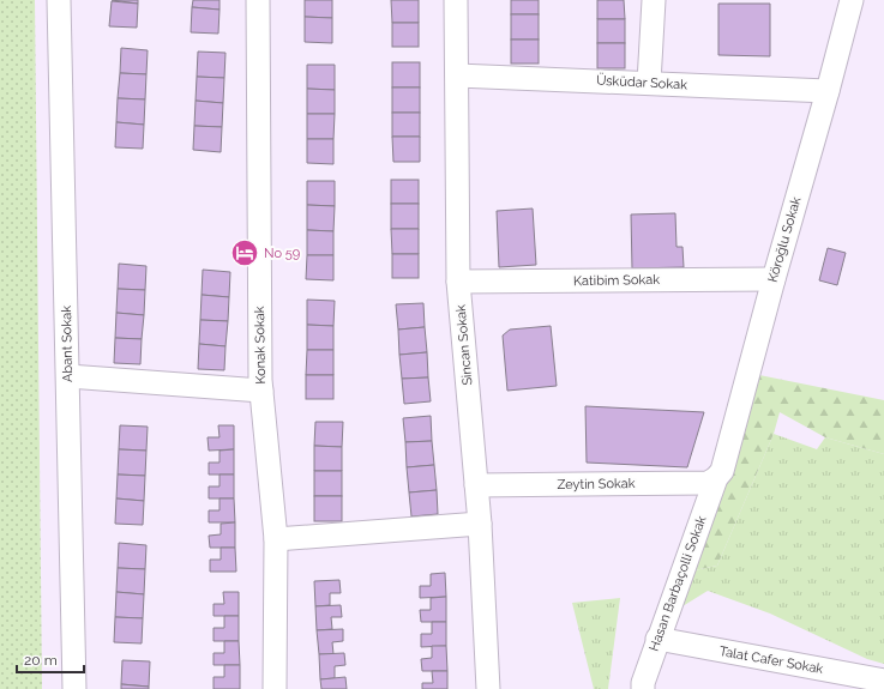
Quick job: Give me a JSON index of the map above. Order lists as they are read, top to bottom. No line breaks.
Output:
{"streets":{"street":["Üsküdar Sokak","Köroğlu Sokak","Katibim Sokak","Abant Sokak","Konak Sokak","Sincan Sokak","Zeytin Sokak","Hasan Barbaçolli Sokak","Talat Cafer Sokak"]},"crossings":[["Üsküdar Sokak","Köroğlu Sokak"],["Üsküdar Sokak","Sincan Sokak"],["Köroğlu Sokak","Katibim Sokak"],["Köroğlu Sokak","Zeytin Sokak"],["Köroğlu Sokak","Hasan Barbaçolli Sokak"],["Katibim Sokak","Sincan Sokak"],["Sincan Sokak","Zeytin Sokak"],["Zeytin Sokak","Hasan Barbaçolli Sokak"],["Hasan Barbaçolli Sokak","Talat Cafer Sokak"]],"places":{"hotel":["No 59"]},"scale_bar":"20 m"}
